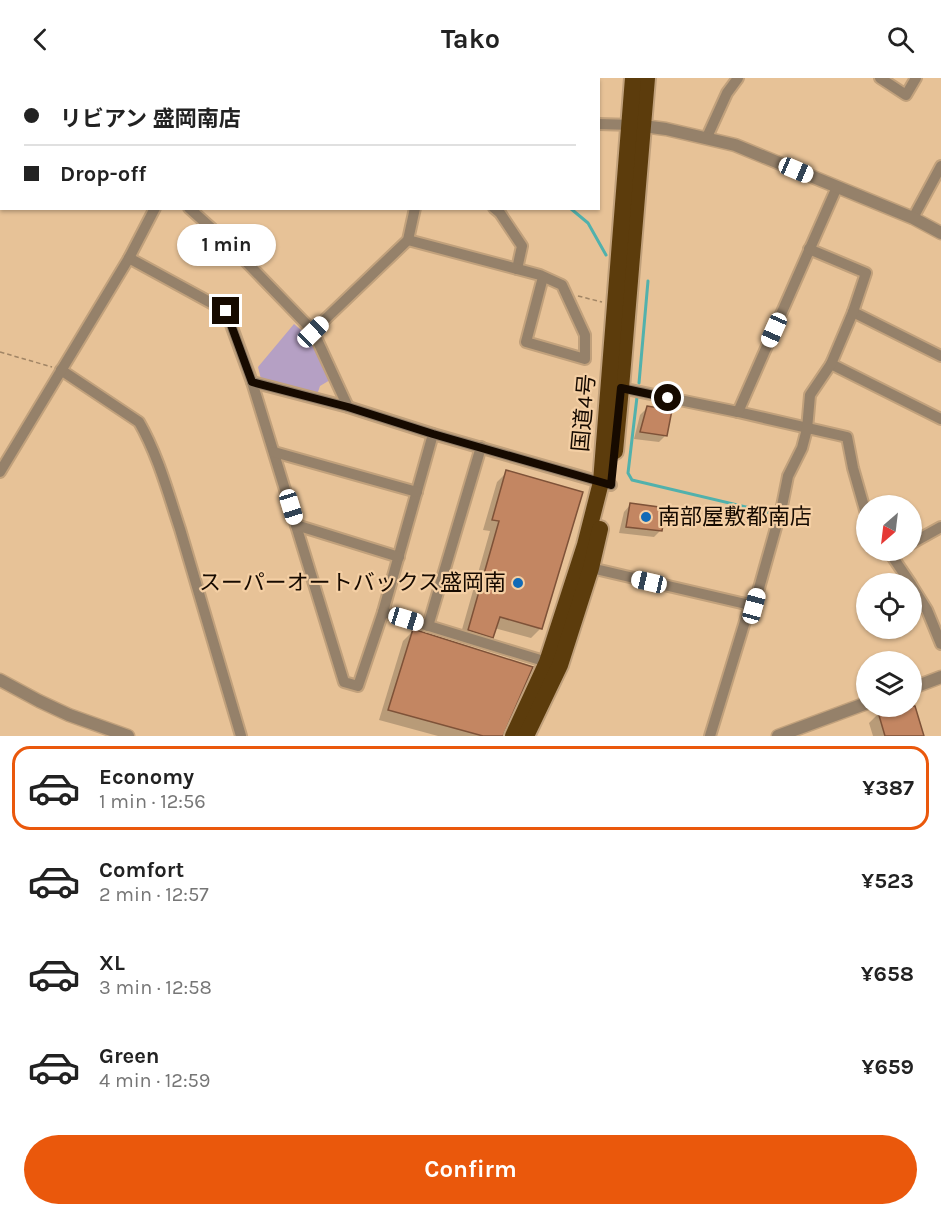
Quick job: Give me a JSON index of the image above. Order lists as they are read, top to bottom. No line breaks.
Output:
{"streets":{"highway":["国道4号"]},"places":["南部屋敷都南店","スーパーオートバックス盛岡南"],"north":"bottom left","page":{"header":"Tako","banner":["リビアン 盛岡南店","Drop-off"],"bubble":"1 min","list":[{"name":"Economy","note":"1 min · 12:56","value":"¥387"},{"name":"Comfort","note":"2 min · 12:57","value":"¥523"},{"name":"XL","note":"3 min · 12:58","value":"¥658"},{"name":"Green","note":"4 min · 12:59","value":"¥659"}],"buttons":"Confirm"}}
